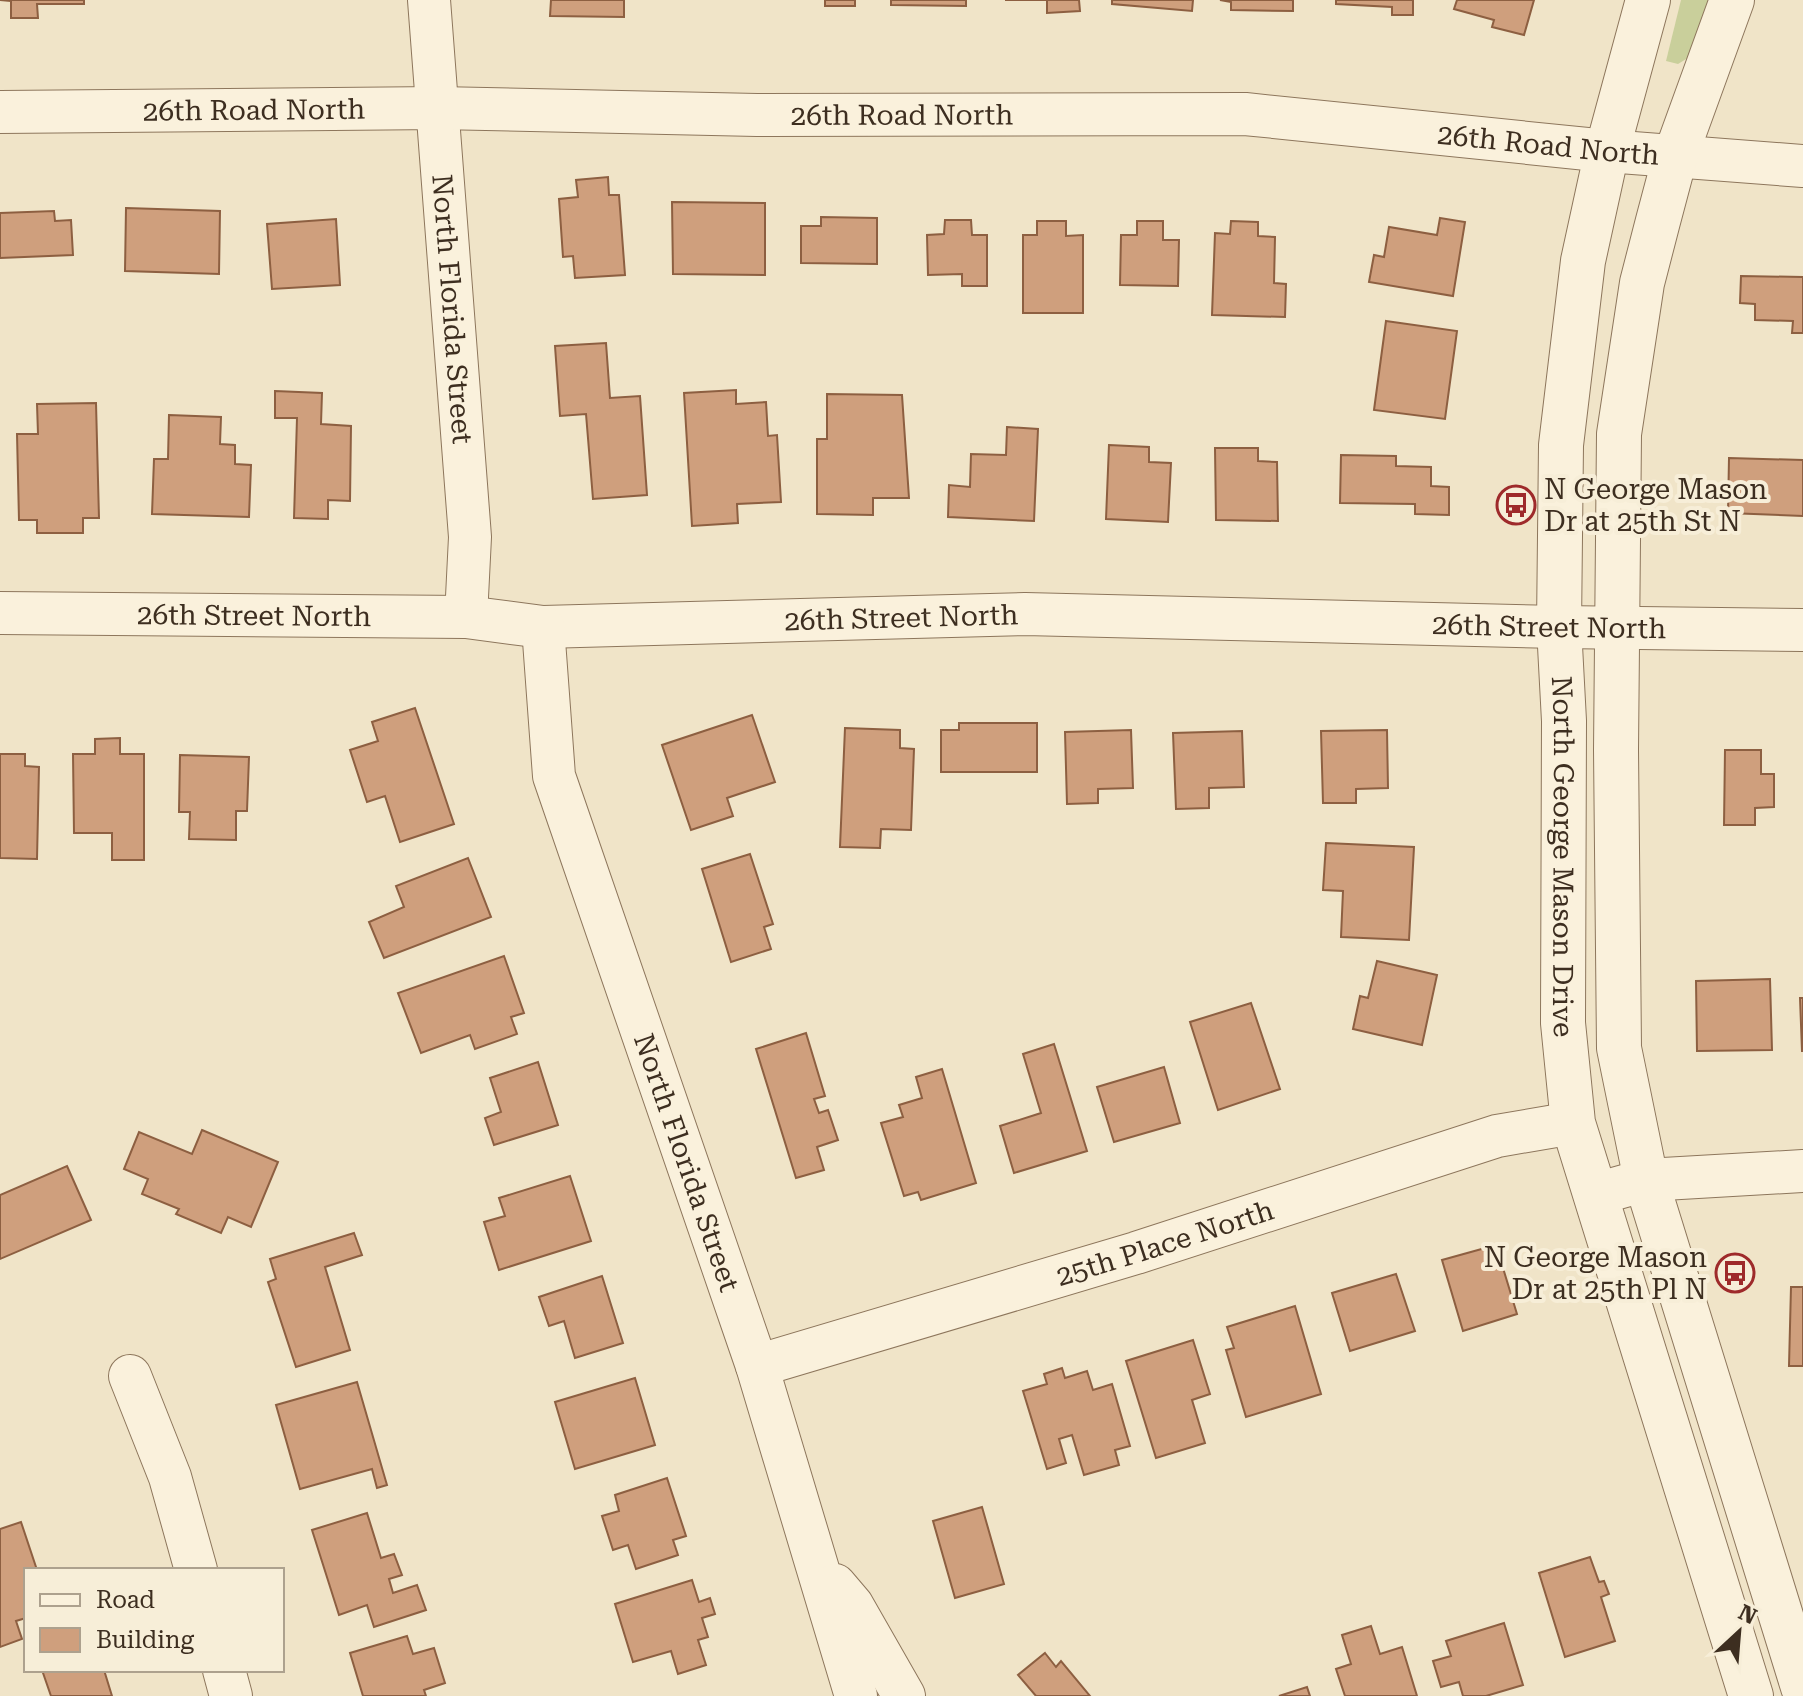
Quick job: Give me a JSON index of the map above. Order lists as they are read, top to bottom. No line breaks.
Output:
{"streets":{"street":["26th Road North","North Florida Street","26th Street North","North George Mason Drive","25th Place North"]},"crossings":[["26th Road North","North Florida Street"],["26th Road North","North George Mason Drive"],["North Florida Street","26th Street North"],["North Florida Street","25th Place North"],["26th Street North","North George Mason Drive"],["North George Mason Drive","25th Place North"]],"places":{"bus stop":["N George Mason Dr at 25th St N","N George Mason Dr at 25th Pl N"]},"legend":["Road","Building"],"north":"top right"}
